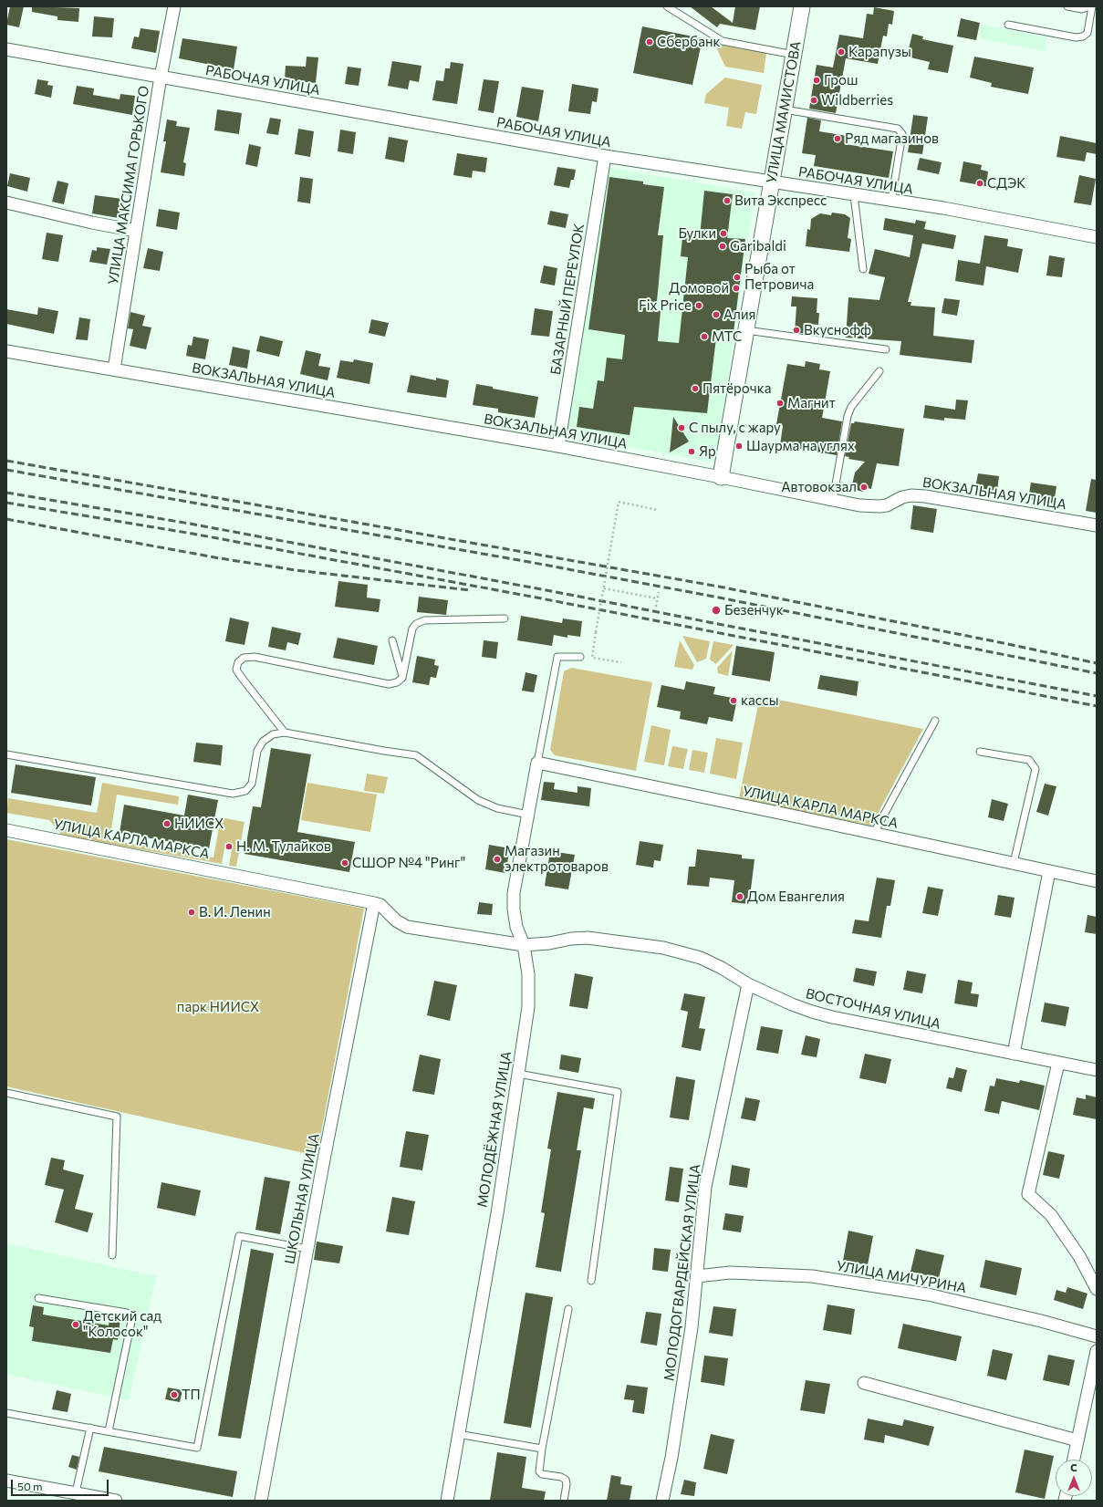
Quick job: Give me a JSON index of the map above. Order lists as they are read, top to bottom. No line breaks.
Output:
{"streets":{"street":["РАБОЧАЯ УЛИЦА","УЛИЦА МАМИСТОВА","УЛИЦА МАКСИМА ГОРЬКОГО","БАЗАРНЫЙ ПЕРЕУЛОК","ВОКЗАЛЬНАЯ УЛИЦА","УЛИЦА КАРЛА МАРКСА","ВОСТОЧНАЯ УЛИЦА","МОЛОДЁЖНАЯ УЛИЦА","ШКОЛЬНАЯ УЛИЦА","МОЛОДОГВАРДЕЙСКАЯ УЛИЦА","УЛИЦА МИЧУРИНА"]},"crossings":[["РАБОЧАЯ УЛИЦА","УЛИЦА МАМИСТОВА"],["РАБОЧАЯ УЛИЦА","УЛИЦА МАКСИМА ГОРЬКОГО"],["РАБОЧАЯ УЛИЦА","БАЗАРНЫЙ ПЕРЕУЛОК"],["УЛИЦА МАМИСТОВА","ВОКЗАЛЬНАЯ УЛИЦА"],["УЛИЦА МАКСИМА ГОРЬКОГО","ВОКЗАЛЬНАЯ УЛИЦА"],["БАЗАРНЫЙ ПЕРЕУЛОК","ВОКЗАЛЬНАЯ УЛИЦА"],["УЛИЦА КАРЛА МАРКСА","ВОСТОЧНАЯ УЛИЦА"],["УЛИЦА КАРЛА МАРКСА","МОЛОДЁЖНАЯ УЛИЦА"],["УЛИЦА КАРЛА МАРКСА","ШКОЛЬНАЯ УЛИЦА"],["ВОСТОЧНАЯ УЛИЦА","МОЛОДЁЖНАЯ УЛИЦА"],["ВОСТОЧНАЯ УЛИЦА","МОЛОДОГВАРДЕЙСКАЯ УЛИЦА"],["МОЛОДОГВАРДЕЙСКАЯ УЛИЦА","УЛИЦА МИЧУРИНА"]],"parks":["парк НИИСХ"],"places":["Сбербанк","Карапузы","Грош","Wildberries","Ряд магазинов","СДЭК","Вита Экспресс","Булки","Garibaldi","Рыба от Петровича","Домовой","Fix Price","Алия","Вкуснофф","МТС","Пятёрочка","Магнит","С пылу, с жару","Шаурма на углях","Яр","Автовокзал","Безенчук","кассы","НИИСХ","Н. М. Тулайков","Магазин электротоваров","СШОР №4 \"Ринг\"","Дом Евангелия","В. И. Ленин","Детский сад \"Колосок\"","ТП"],"scale_bar":"50 m","north":"top"}
